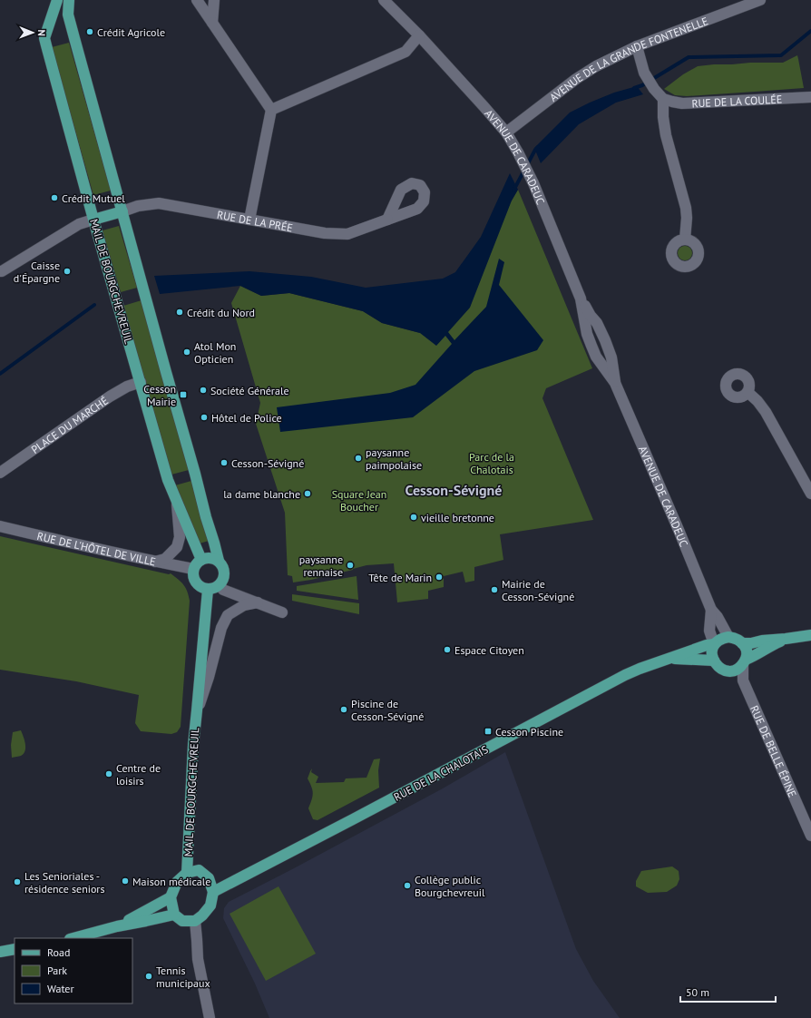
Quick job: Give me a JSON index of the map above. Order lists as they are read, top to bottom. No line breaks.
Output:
{"streets":{"main road":["MAIL DE BOURGCHEVREUIL","RUE DE LA CHALOTAIS"],"street":["AVENUE DE LA GRANDE FONTENELLE","RUE DE LA COULÉE","AVENUE DE CARADEUC","RUE DE LA PRÉE","PLACE DU MARCHÉ","RUE DE L'HÔTEL DE VILLE","RUE DE BELLE ÉPINE"]},"crossings":[["AVENUE DE LA GRANDE FONTENELLE","AVENUE DE CARADEUC"],["AVENUE DE CARADEUC","RUE DE BELLE ÉPINE"],["AVENUE DE CARADEUC","RUE DE LA CHALOTAIS"],["MAIL DE BOURGCHEVREUIL","PLACE DU MARCHÉ"],["MAIL DE BOURGCHEVREUIL","RUE DE L'HÔTEL DE VILLE"],["MAIL DE BOURGCHEVREUIL","RUE DE LA CHALOTAIS"],["RUE DE BELLE ÉPINE","RUE DE LA CHALOTAIS"]],"districts":["Cesson-Sévigné"],"parks":["Parc de la Chalotais","Square Jean Boucher"],"places":{"other":["Crédit Agricole","Crédit Mutuel","Caisse d'Épargne","Crédit du Nord","Atol Mon Opticien","Société Générale","Hôtel de Police","paysanne paimpolaise","Cesson-Sévigné","la dame blanche","vieille bretonne","paysanne rennaise","Tête de Marin","Mairie de Cesson-Sévigné","Espace Citoyen","Piscine de Cesson-Sévigné","Centre de loisirs","Maison médicale","Les Senioriales - résidence seniors","Collège public Bourgchevreuil","Tennis municipaux"],"transit":["Cesson Mairie","Cesson Piscine"]},"legend":["Road","Park","Water"],"scale_bar":"50 m","north":"right"}
